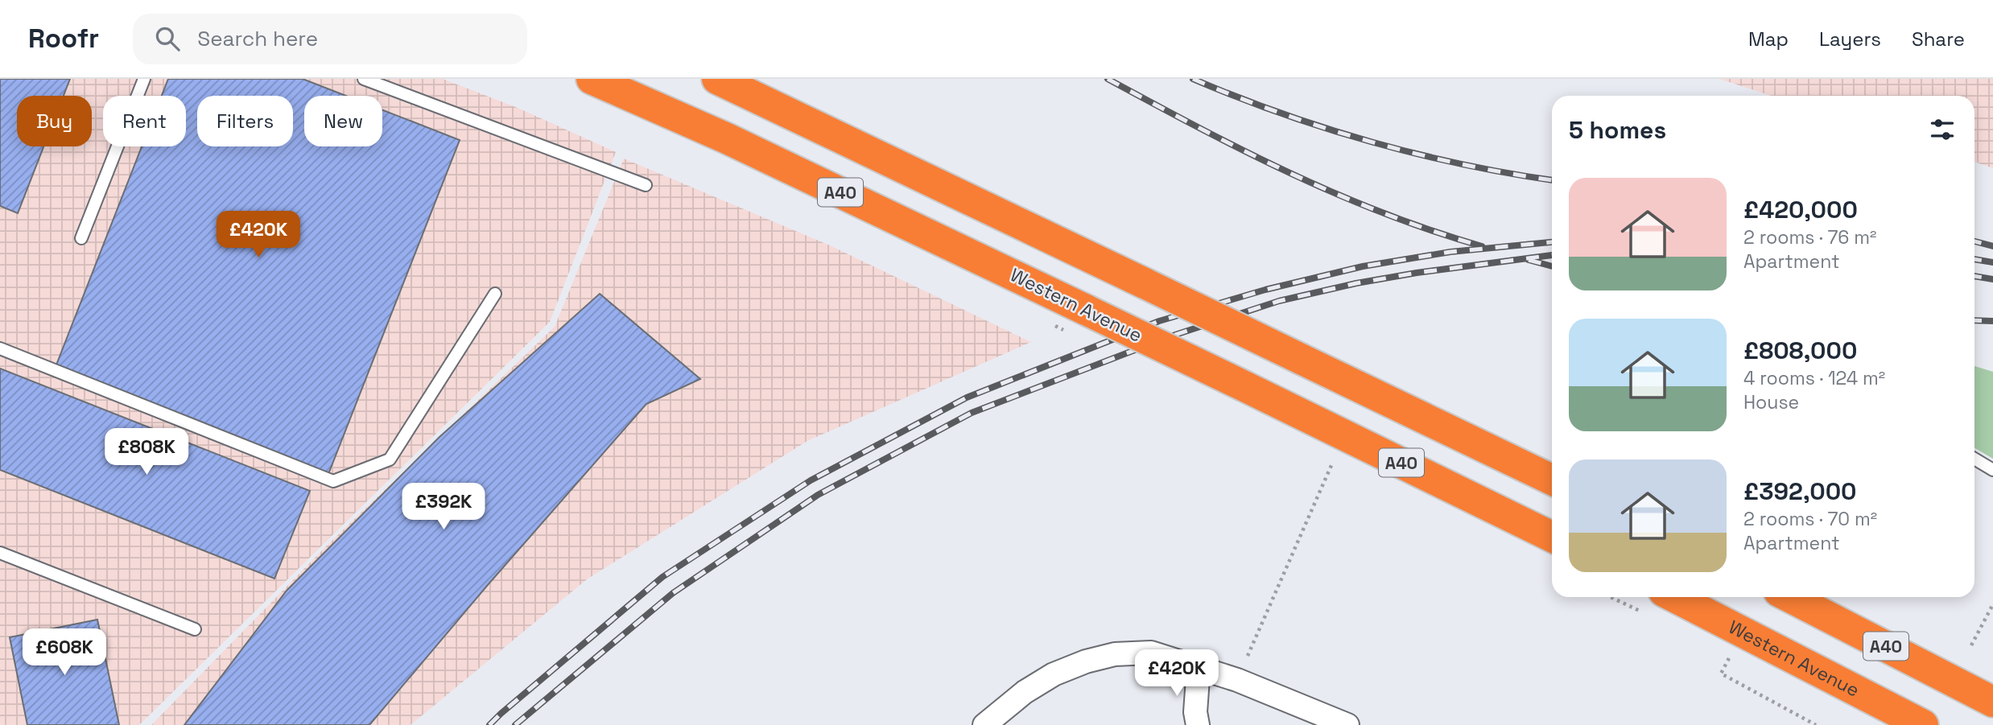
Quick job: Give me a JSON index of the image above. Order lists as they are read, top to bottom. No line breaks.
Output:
{"streets":{"highway":["A40","Western Avenue"]},"page":{"header":"Roofr","search":"Search here","nav":["Map","Layers","Share"],"chip":["Buy","Rent","Filters","New"],"heading":"5 homes","list":[{"name":"£420,000","note":"2 rooms · 76 m² · Apartment"},{"name":"£808,000","note":"4 rooms · 124 m² · House"},{"name":"£392,000","note":"2 rooms · 70 m² · Apartment"}],"price":["£420K","£808K","£392K","£608K","£420K"]}}
